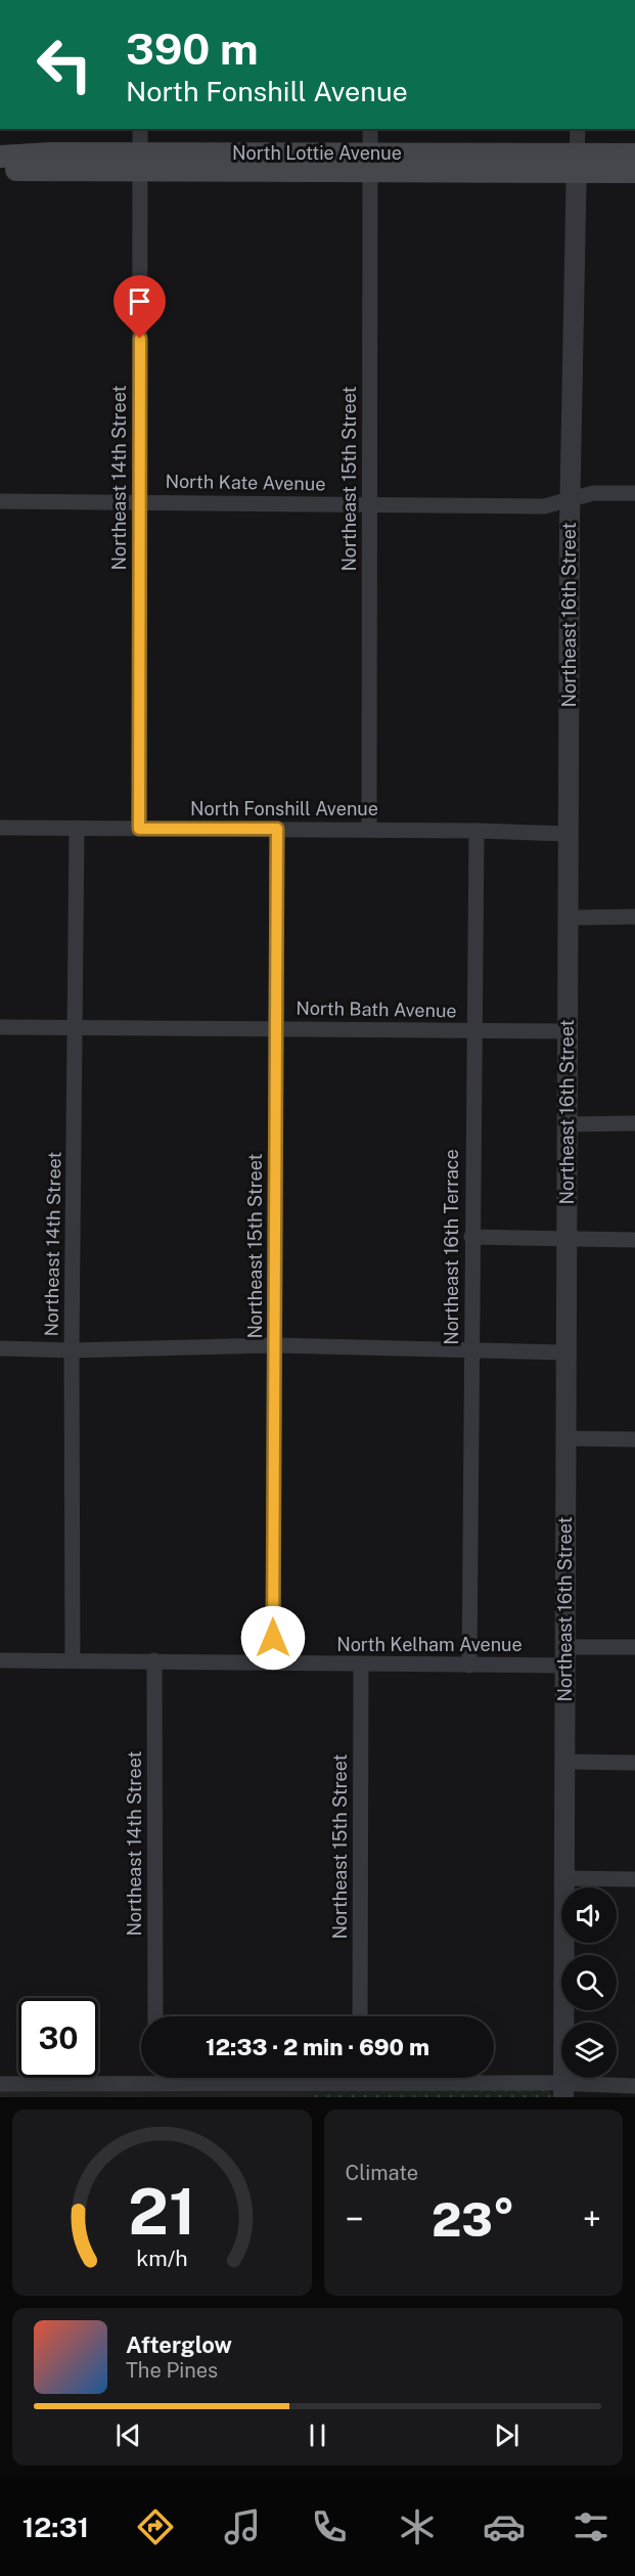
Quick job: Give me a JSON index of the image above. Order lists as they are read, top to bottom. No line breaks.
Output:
{"streets":{"main road":["North Lottie Avenue"],"street":["Northeast 14th Street","Northeast 15th Street","North Kate Avenue","Northeast 16th Street","North Fonshill Avenue","North Bath Avenue","Northeast 16th Terrace","North Kelham Avenue"]},"crossings":[["North Lottie Avenue","Northeast 14th Street"],["North Lottie Avenue","Northeast 15th Street"],["North Lottie Avenue","Northeast 16th Street"],["Northeast 14th Street","North Kate Avenue"],["Northeast 14th Street","North Fonshill Avenue"],["Northeast 14th Street","North Bath Avenue"],["Northeast 14th Street","North Kelham Avenue"],["Northeast 15th Street","North Kate Avenue"],["Northeast 15th Street","North Fonshill Avenue"],["Northeast 15th Street","North Bath Avenue"],["Northeast 15th Street","North Kelham Avenue"],["North Kate Avenue","Northeast 16th Street"],["Northeast 16th Street","North Fonshill Avenue"],["Northeast 16th Street","North Bath Avenue"],["Northeast 16th Street","North Kelham Avenue"],["North Fonshill Avenue","Northeast 16th Terrace"],["North Bath Avenue","Northeast 16th Terrace"],["Northeast 16th Terrace","North Kelham Avenue"]],"page":{"turn":["390 m","North Fonshill Avenue"],"limit":"30","trip":"12:33 · 2 min · 690 m","tile":"Climate","heat":["−","23°","+"],"song":["Afterglow","The Pines"],"tabs":"12:31","gauge":["21","km/h"]}}
